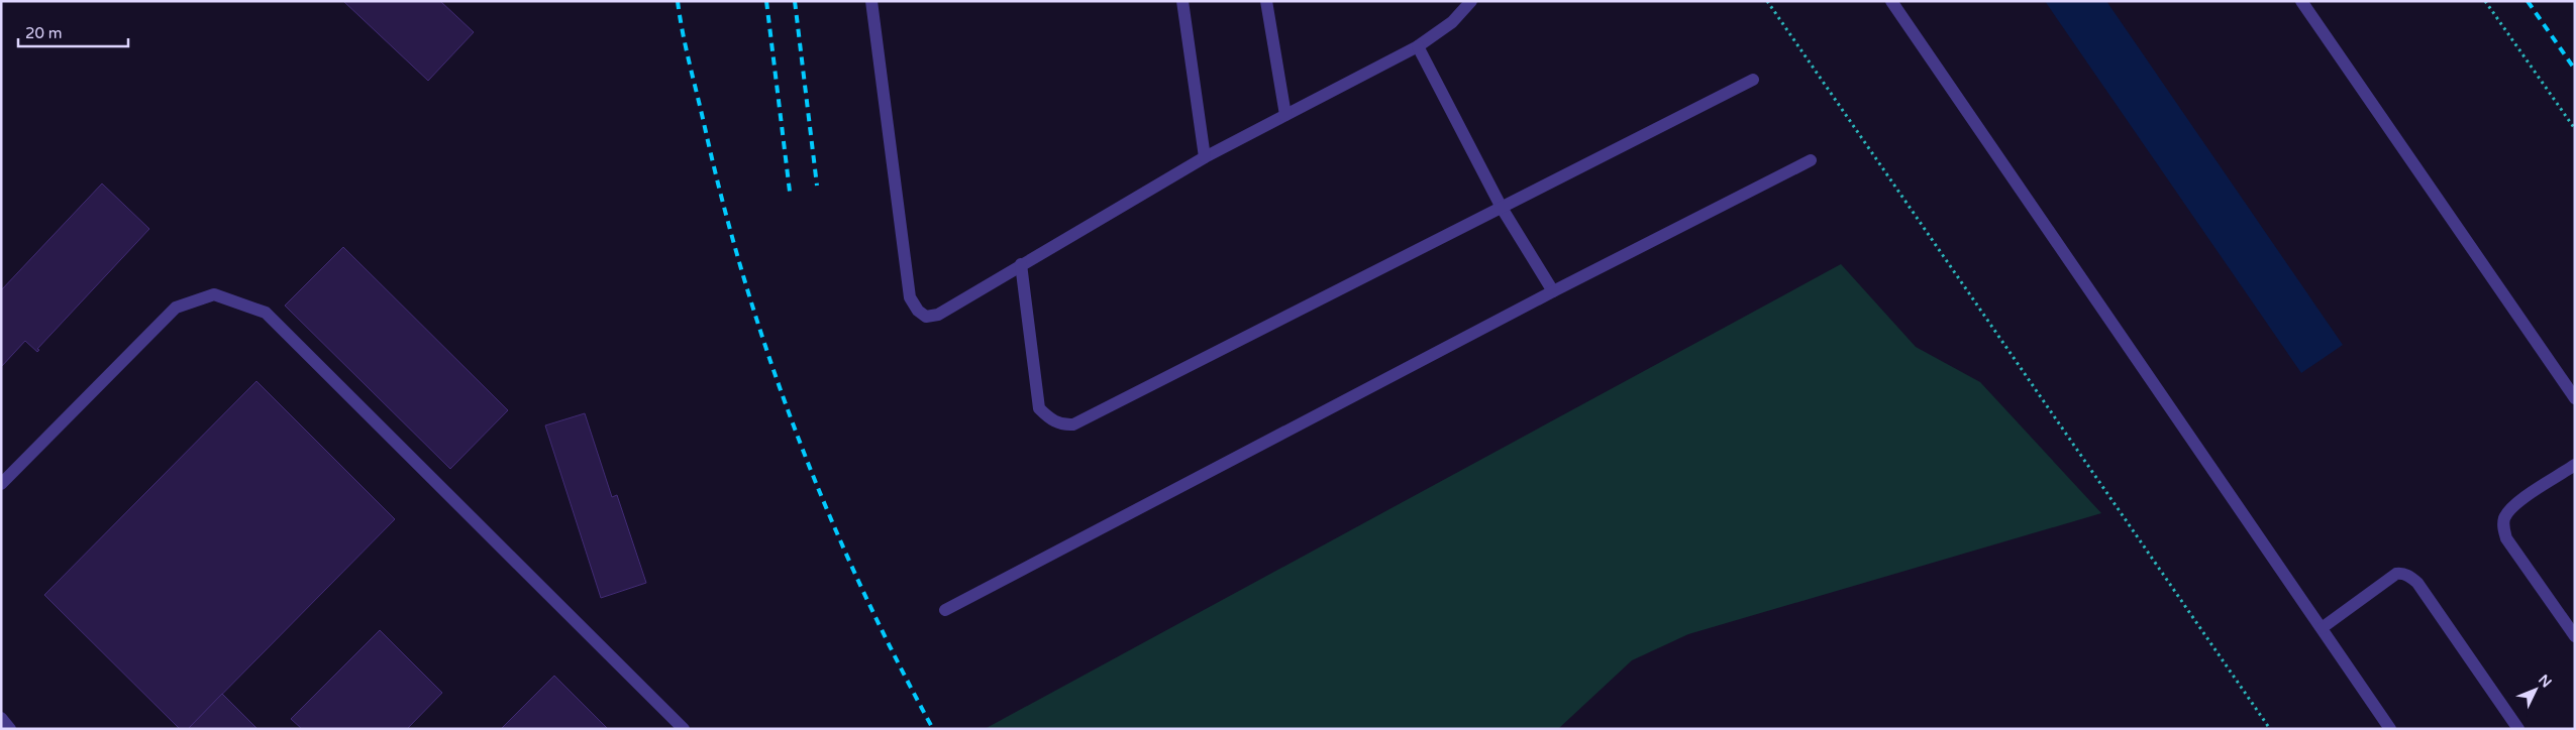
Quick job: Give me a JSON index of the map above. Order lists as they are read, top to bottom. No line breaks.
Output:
{"scale_bar":"20 m","north":"top right"}
